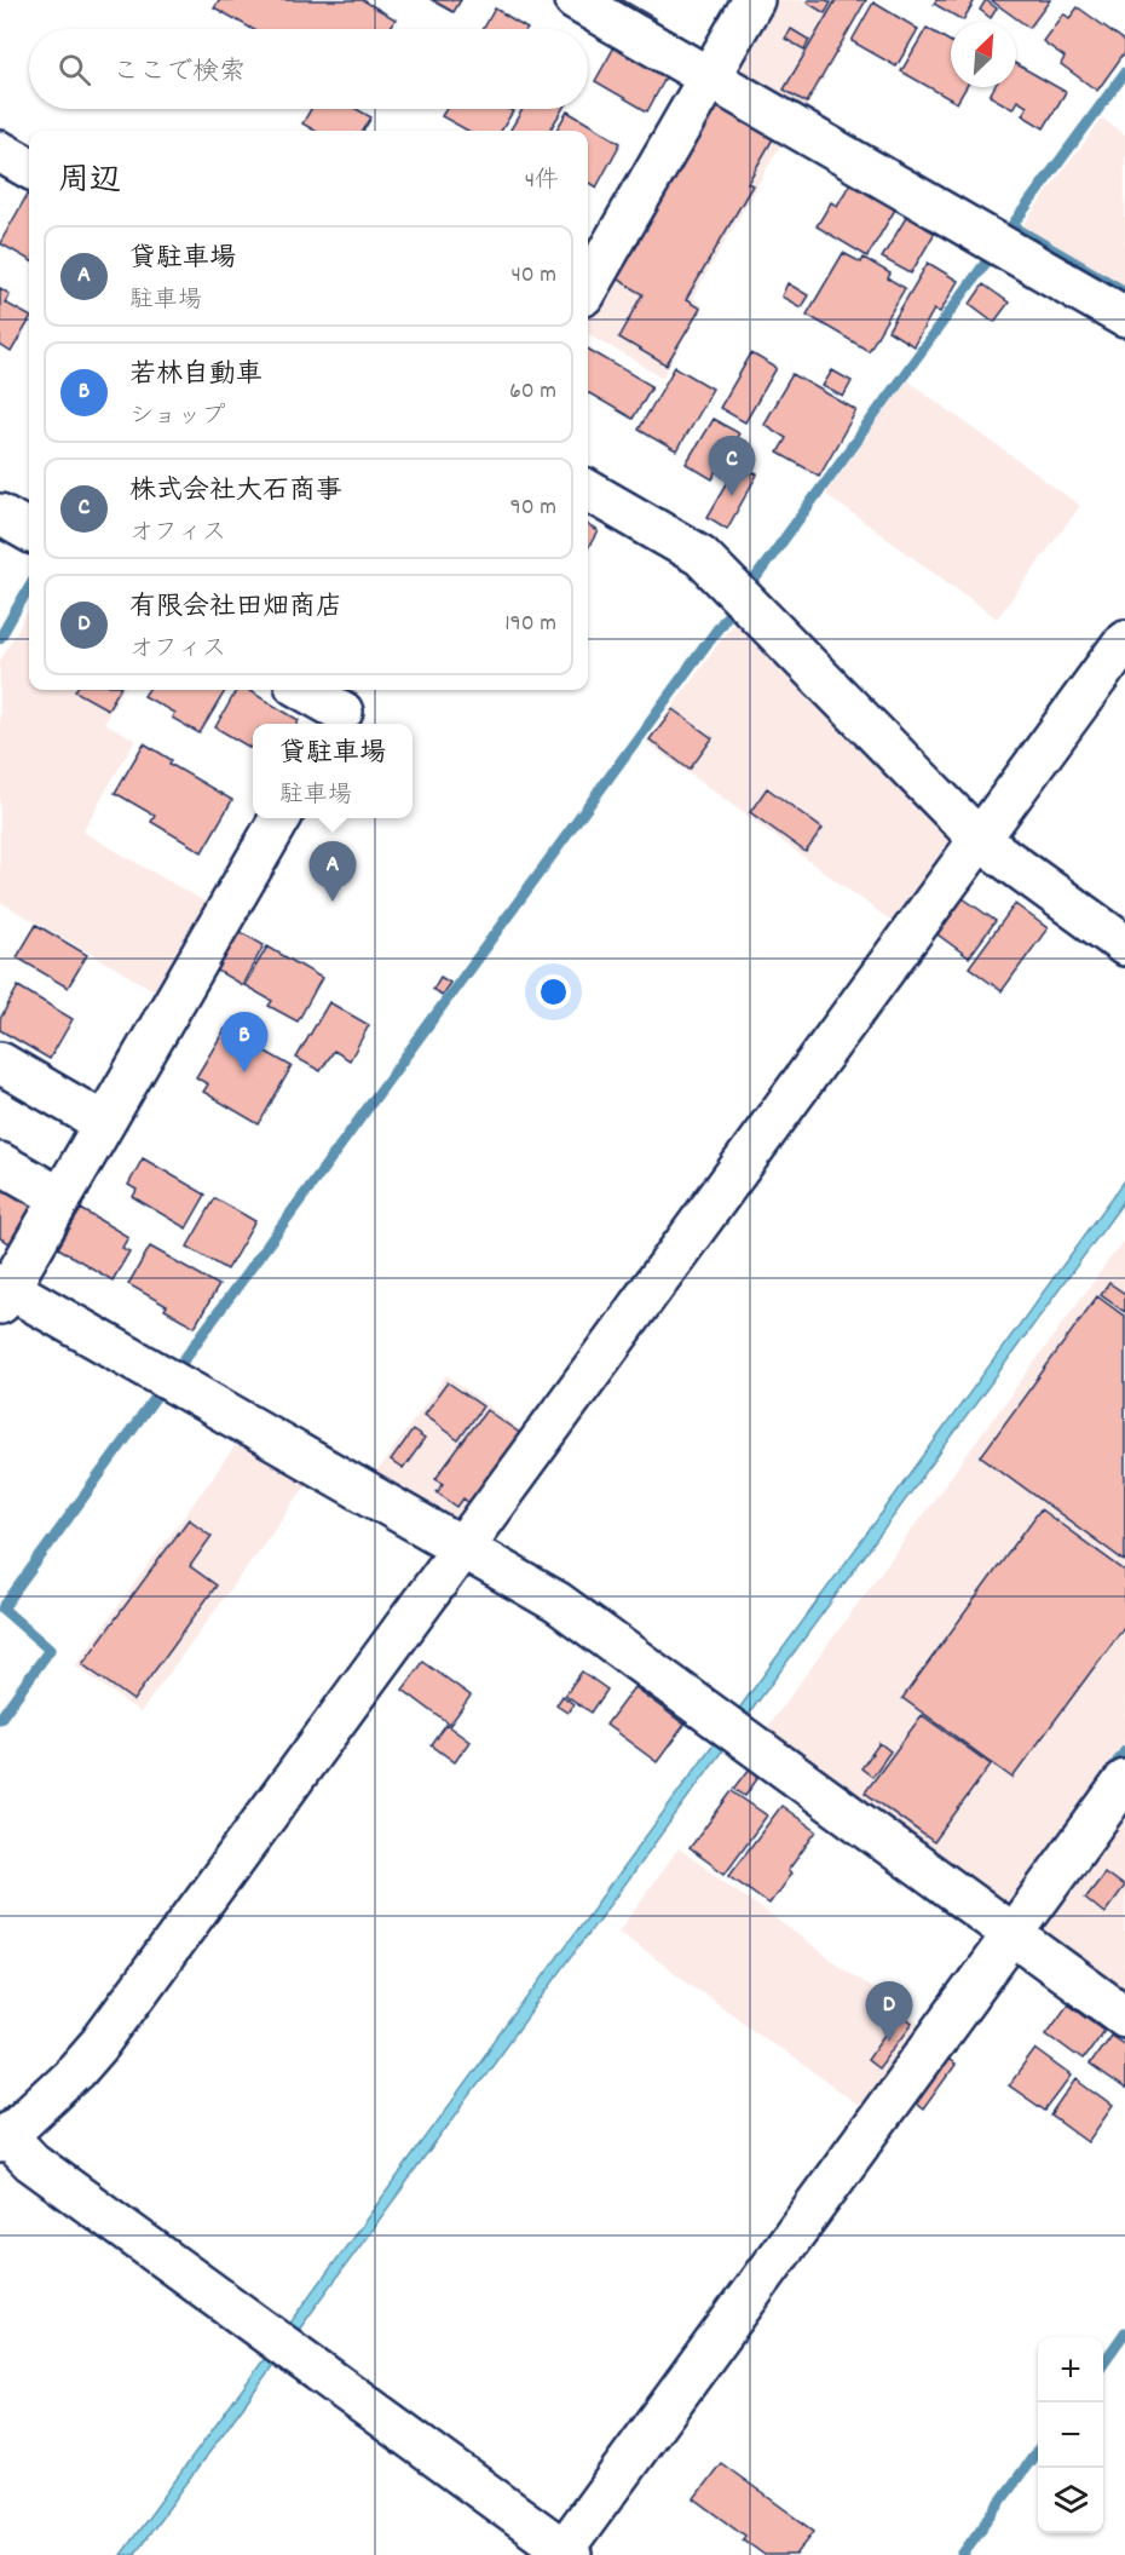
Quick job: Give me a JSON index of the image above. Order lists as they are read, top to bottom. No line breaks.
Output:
{"north":"top right","page":{"search":"ここで検索","heading":["周辺","4件"],"list":[{"mark":"A","name":"貸駐車場","note":"駐車場","value":"40 m"},{"mark":"B","name":"若林自動車","note":"ショップ","value":"60 m"},{"mark":"C","name":"株式会社大石商事","note":"オフィス","value":"90 m"},{"mark":"D","name":"有限会社田畑商店","note":"オフィス","value":"190 m"}],"pins":["C","A","B","D"],"popup":["貸駐車場","駐車場"],"map_buttons":["+","−"]}}
